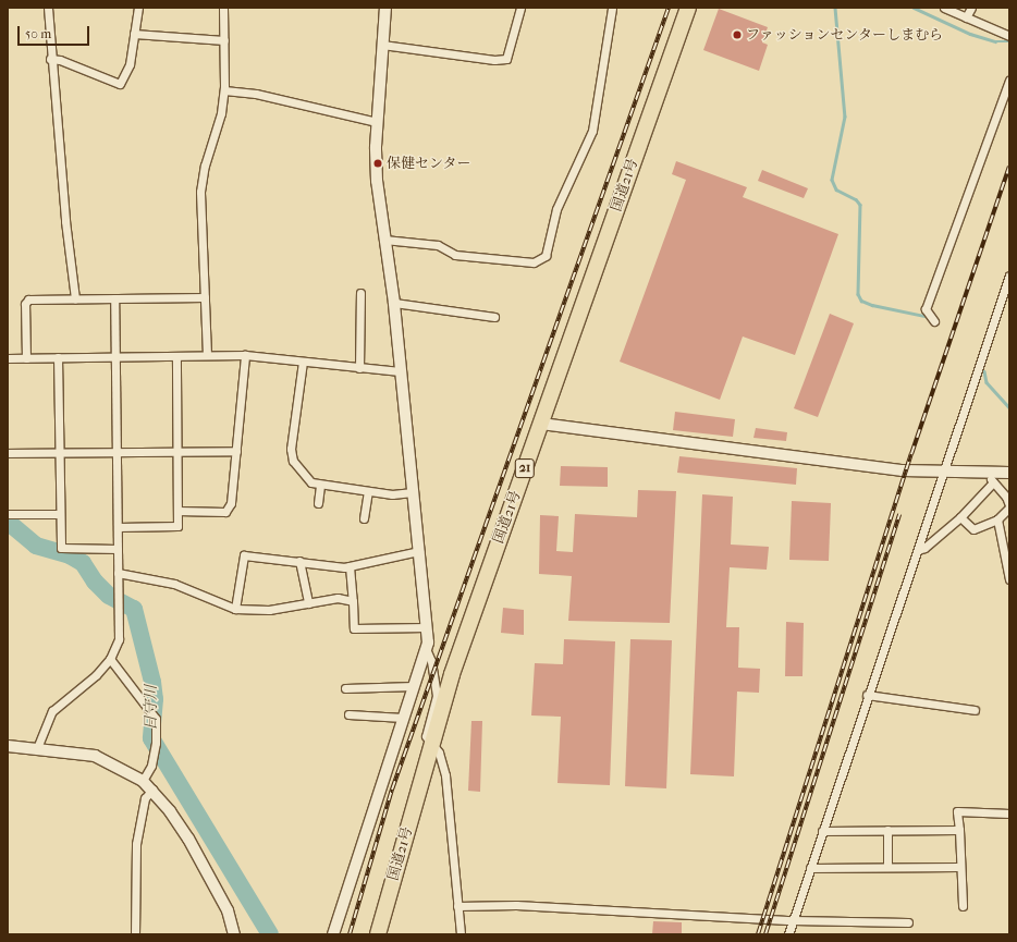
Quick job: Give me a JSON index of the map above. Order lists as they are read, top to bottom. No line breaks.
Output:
{"streets":{"highway":["国道21号","21"]},"water":["日守川"],"places":["ファッションセンターしまむら","保健センター"],"scale_bar":"50 m"}
